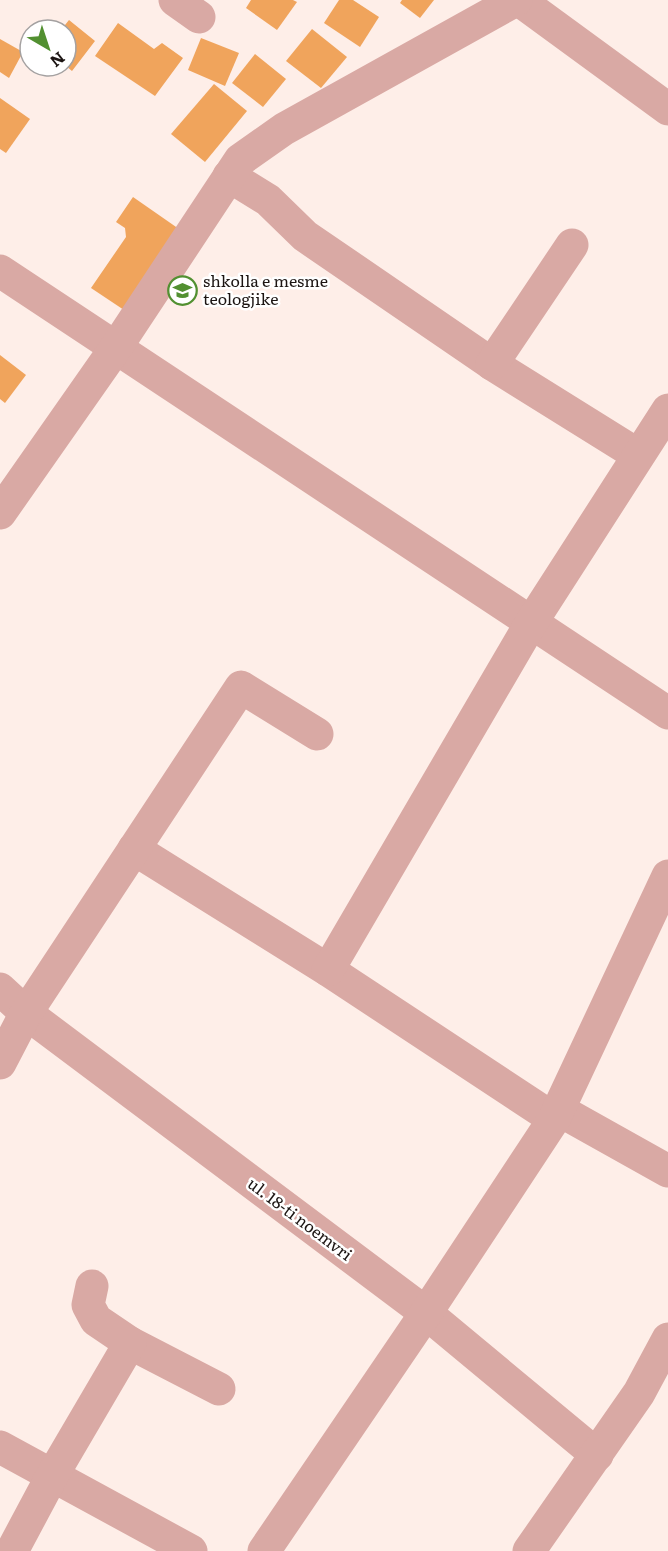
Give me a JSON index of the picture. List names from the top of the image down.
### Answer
{
  "streets": {
    "street": ["ul. 18-ti noemvri"]
  },
  "places": {
    "school or university": ["shkolla e mesme teologjike"]
  },
  "north": "bottom right"
}
